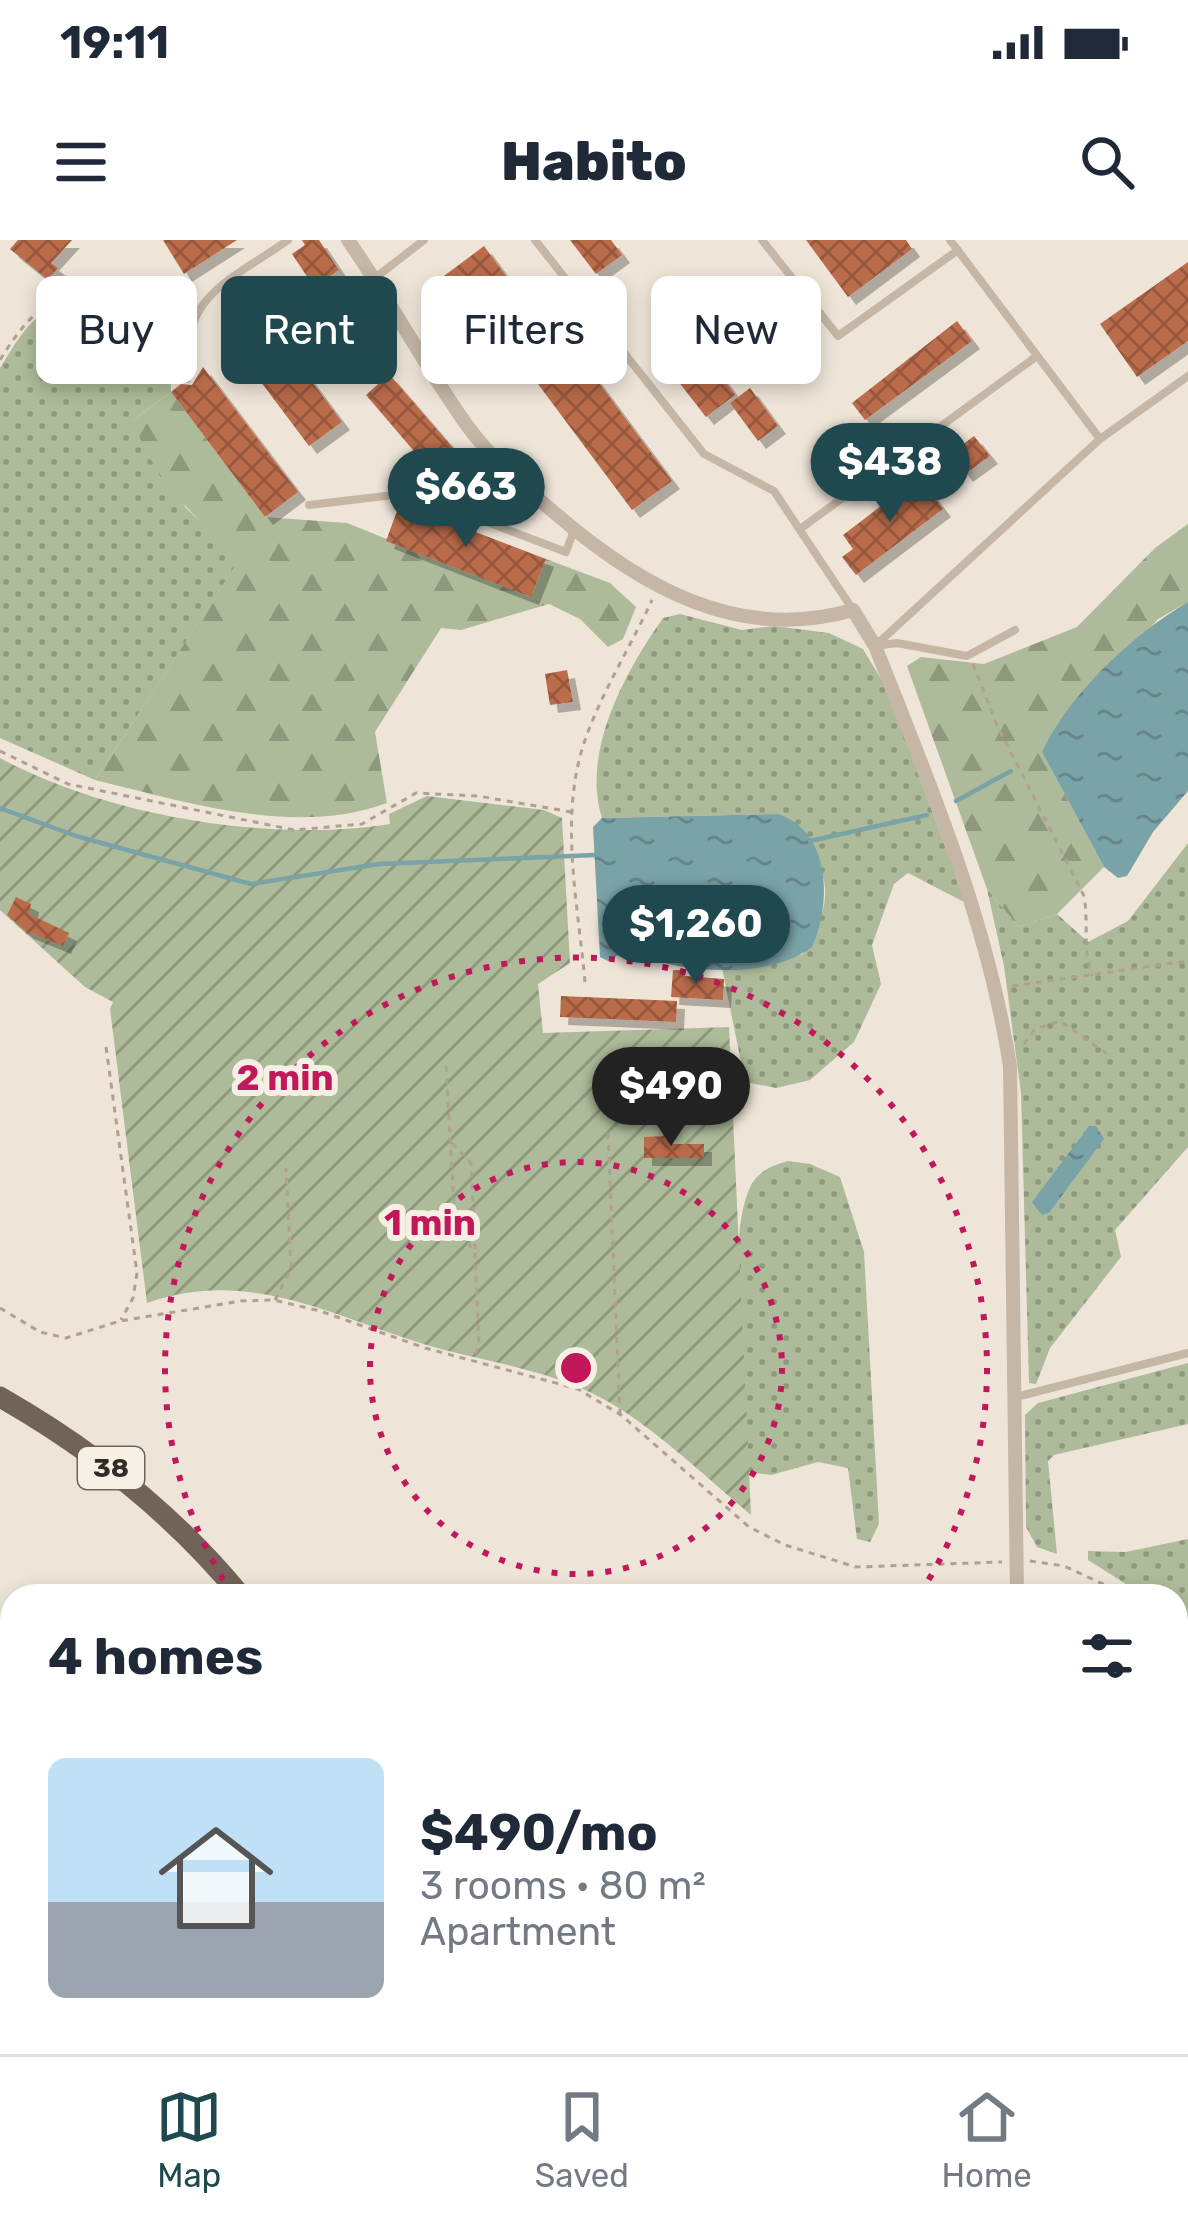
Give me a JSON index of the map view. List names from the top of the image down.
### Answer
{
  "streets": {
    "main road": ["38"]
  },
  "page": {
    "status": "19:11",
    "header": "Habito",
    "chip": [
      "Buy",
      "Rent",
      "Filters",
      "New"
    ],
    "price": [
      "$438",
      "$663",
      "$1,260",
      "$490"
    ],
    "heading": "4 homes",
    "list": [
      {
        "name": "$490/mo",
        "note": "3 rooms · 80 m² · Apartment"
      }
    ],
    "tabs": ["Map", "Saved", "Home"]
  },
  "rings": ["2 min", "1 min"]
}
